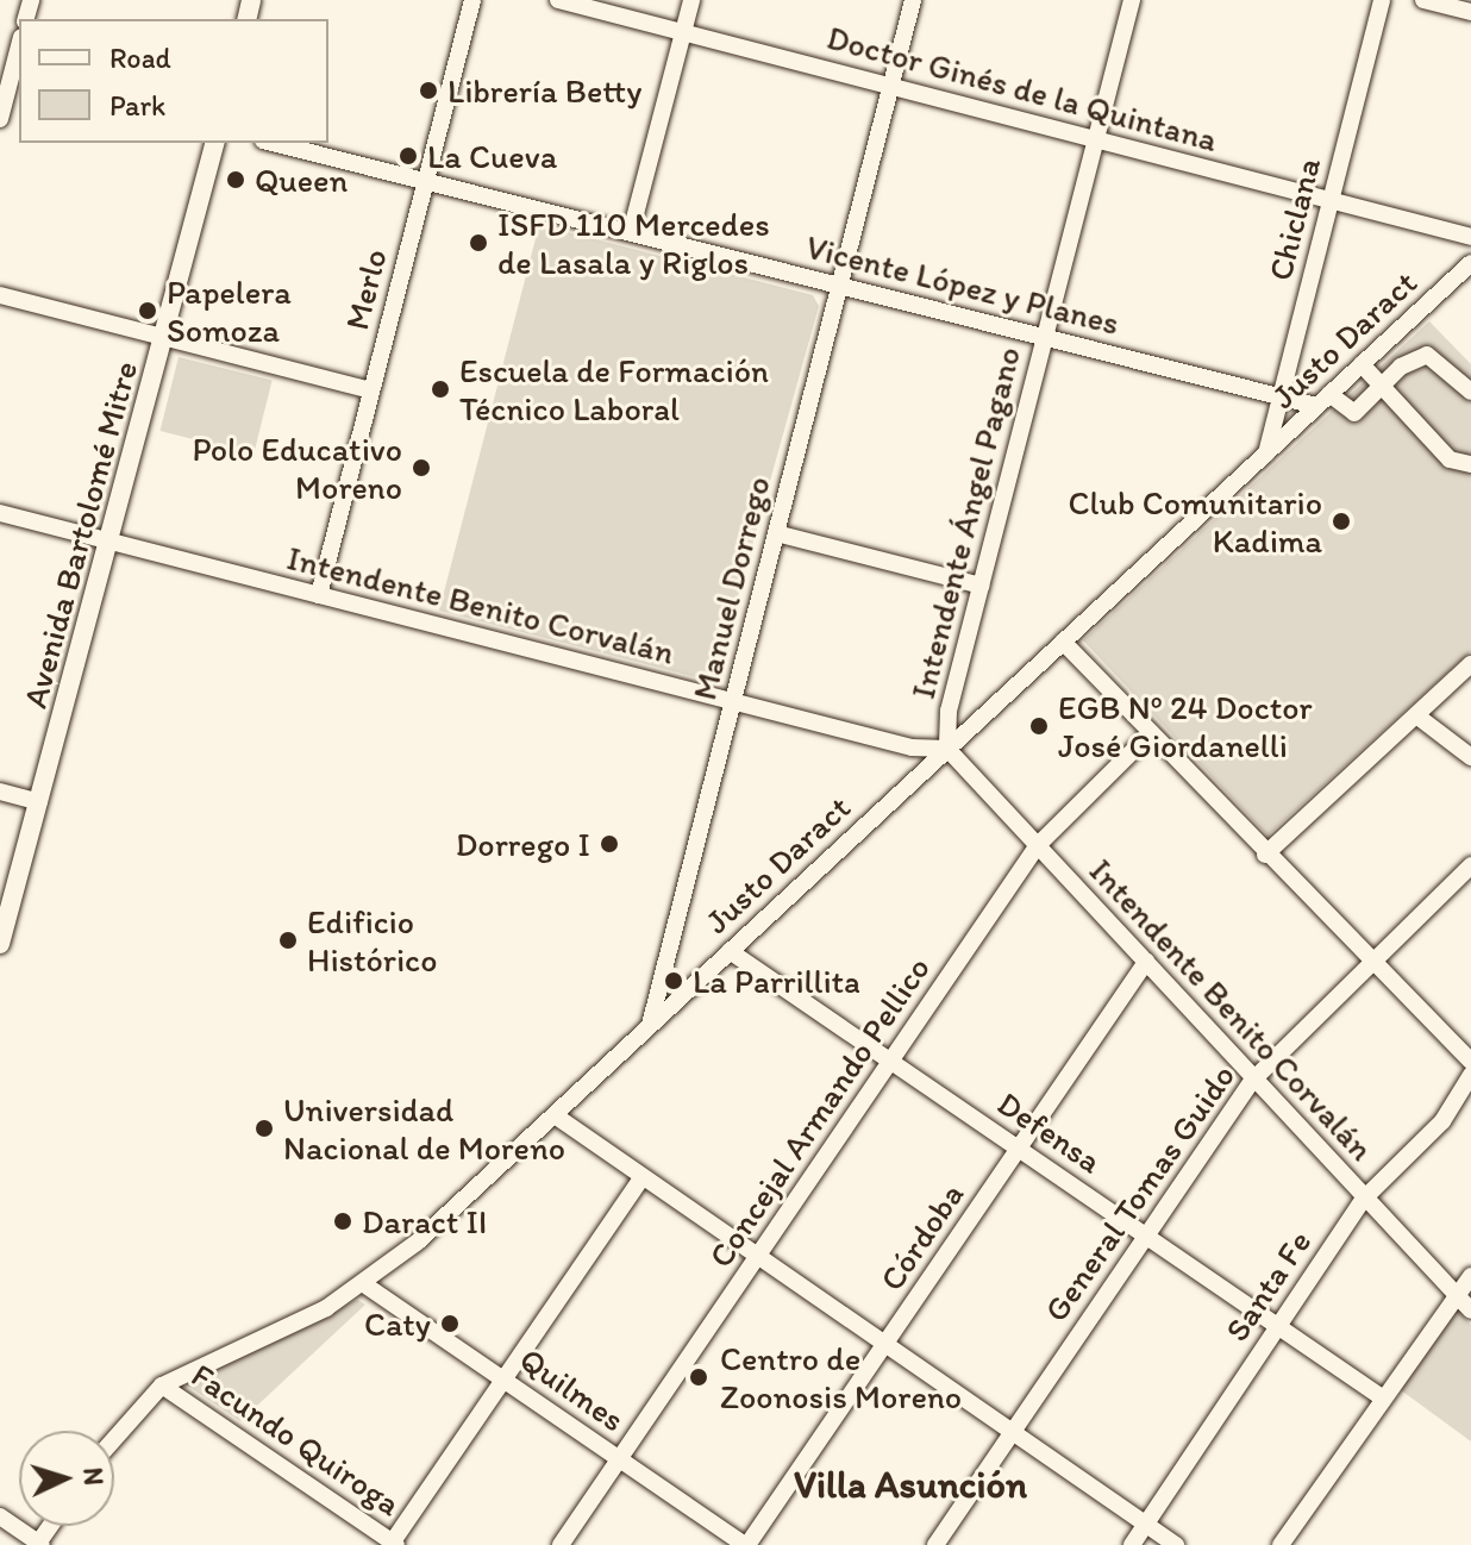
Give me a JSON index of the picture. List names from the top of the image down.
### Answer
{
  "streets": {
    "main road": ["Avenida Bartolomé Mitre"],
    "street": [
      "Doctor Ginés de la Quintana",
      "Chiclana",
      "Vicente López y Planes",
      "Merlo",
      "Justo Daract",
      "Intendente Ángel Pagano",
      "Manuel Dorrego",
      "Intendente Benito Corvalán",
      "Concejal Armando Pellico",
      "Defensa",
      "General Tomas Guido",
      "Córdoba",
      "Santa Fe",
      "Quilmes",
      "Facundo Quiroga"
    ]
  },
  "crossings": [
    ["Doctor Ginés de la Quintana", "Chiclana"],
    ["Doctor Ginés de la Quintana", "Intendente Ángel Pagano"],
    ["Doctor Ginés de la Quintana", "Manuel Dorrego"],
    ["Chiclana", "Vicente López y Planes"],
    ["Chiclana", "Justo Daract"],
    ["Vicente López y Planes", "Merlo"],
    ["Vicente López y Planes", "Justo Daract"],
    ["Vicente López y Planes", "Intendente Ángel Pagano"],
    ["Vicente López y Planes", "Manuel Dorrego"],
    ["Merlo", "Intendente Benito Corvalán"],
    ["Justo Daract", "Intendente Ángel Pagano"],
    ["Justo Daract", "Manuel Dorrego"],
    ["Justo Daract", "Intendente Benito Corvalán"],
    ["Justo Daract", "Defensa"],
    ["Justo Daract", "Quilmes"],
    ["Justo Daract", "Facundo Quiroga"],
    ["Intendente Ángel Pagano", "Intendente Benito Corvalán"],
    ["Avenida Bartolomé Mitre", "Intendente Benito Corvalán"],
    ["Manuel Dorrego", "Intendente Benito Corvalán"],
    ["Intendente Benito Corvalán", "Concejal Armando Pellico"],
    ["Intendente Benito Corvalán", "General Tomas Guido"],
    ["Intendente Benito Corvalán", "Córdoba"],
    ["Intendente Benito Corvalán", "Santa Fe"],
    ["Concejal Armando Pellico", "Defensa"],
    ["Concejal Armando Pellico", "Quilmes"],
    ["Defensa", "General Tomas Guido"],
    ["Defensa", "Córdoba"],
    ["Defensa", "Santa Fe"],
    ["Córdoba", "Quilmes"]
  ],
  "districts": ["Villa Asunción"],
  "places": [
    "Librería Betty",
    "La Cueva",
    "Queen",
    "ISFD 110 Mercedes de Lasala y Riglos",
    "Papelera Somoza",
    "Escuela de Formación Técnico Laboral",
    "Polo Educativo Moreno",
    "Club Comunitario Kadima",
    "EGB Nº 24 Doctor José Giordanelli",
    "Dorrego I",
    "Edificio Histórico",
    "La Parrillita",
    "Universidad Nacional de Moreno",
    "Daract II",
    "Caty",
    "Centro de Zoonosis Moreno"
  ],
  "legend": ["Road", "Park"],
  "north": "right"
}
